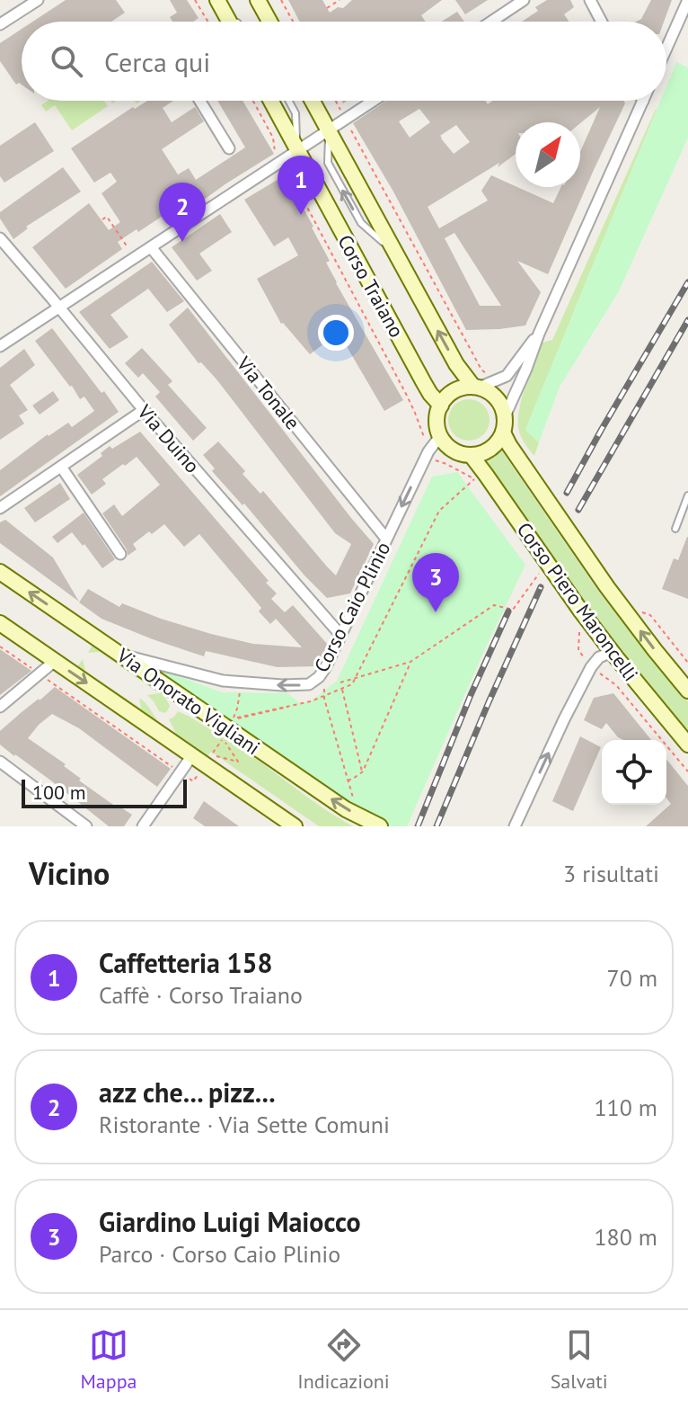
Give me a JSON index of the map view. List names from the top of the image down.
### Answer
{
  "streets": {
    "main road": ["Corso Traiano", "Corso Piero Maroncelli", "Via Onorato Vigliani"],
    "street": ["Via Tonale", "Via Duino", "Corso Caio Plinio"]
  },
  "crossings": [
    ["Corso Traiano", "Corso Piero Maroncelli"],
    ["Corso Traiano", "Corso Caio Plinio"],
    ["Via Tonale", "Corso Caio Plinio"],
    ["Via Duino", "Corso Caio Plinio"],
    ["Corso Piero Maroncelli", "Corso Caio Plinio"],
    ["Corso Caio Plinio", "Via Onorato Vigliani"]
  ],
  "one_way": ["Corso Caio Plinio"],
  "scale_bar": "100 m",
  "north": "top right",
  "page": {
    "search": "Cerca qui",
    "pins": ["1", "2", "3"],
    "scale": "100 m",
    "heading": ["Vicino", "3 risultati"],
    "list": [
      {
        "mark": "1",
        "name": "Caffetteria 158",
        "note": "Caffè · Corso Traiano",
        "value": "70 m"
      },
      {
        "mark": "2",
        "name": "azz che... pizz...",
        "note": "Ristorante · Via Sette Comuni",
        "value": "110 m"
      },
      {
        "mark": "3",
        "name": "Giardino Luigi Maiocco",
        "note": "Parco · Corso Caio Plinio",
        "value": "180 m"
      }
    ],
    "nav": ["Mappa", "Indicazioni", "Salvati"]
  }
}
